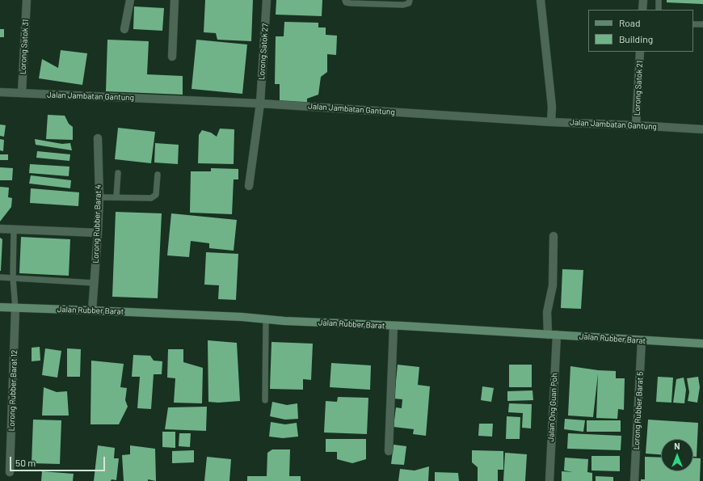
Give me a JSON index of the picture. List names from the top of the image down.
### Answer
{
  "streets": {
    "main road": ["Jalan Rubber Barat"],
    "street": [
      "Lorong Satok 31",
      "Lorong Satok 27",
      "Lorong Satok 21",
      "Jalan Jambatan Gantung",
      "Lorong Rubber Barat 4",
      "Lorong Rubber Barat 12",
      "Jalan Ong Guan Poh",
      "Lorong Rubber Barat 5"
    ]
  },
  "crossings": [
    ["Lorong Satok 31", "Jalan Jambatan Gantung"],
    ["Lorong Satok 27", "Jalan Jambatan Gantung"],
    ["Lorong Satok 21", "Jalan Jambatan Gantung"],
    ["Lorong Rubber Barat 4", "Jalan Rubber Barat"],
    ["Jalan Rubber Barat", "Lorong Rubber Barat 12"],
    ["Jalan Rubber Barat", "Jalan Ong Guan Poh"],
    ["Jalan Rubber Barat", "Lorong Rubber Barat 5"]
  ],
  "legend": ["Road", "Building"],
  "scale_bar": "50 m",
  "north": "top"
}
